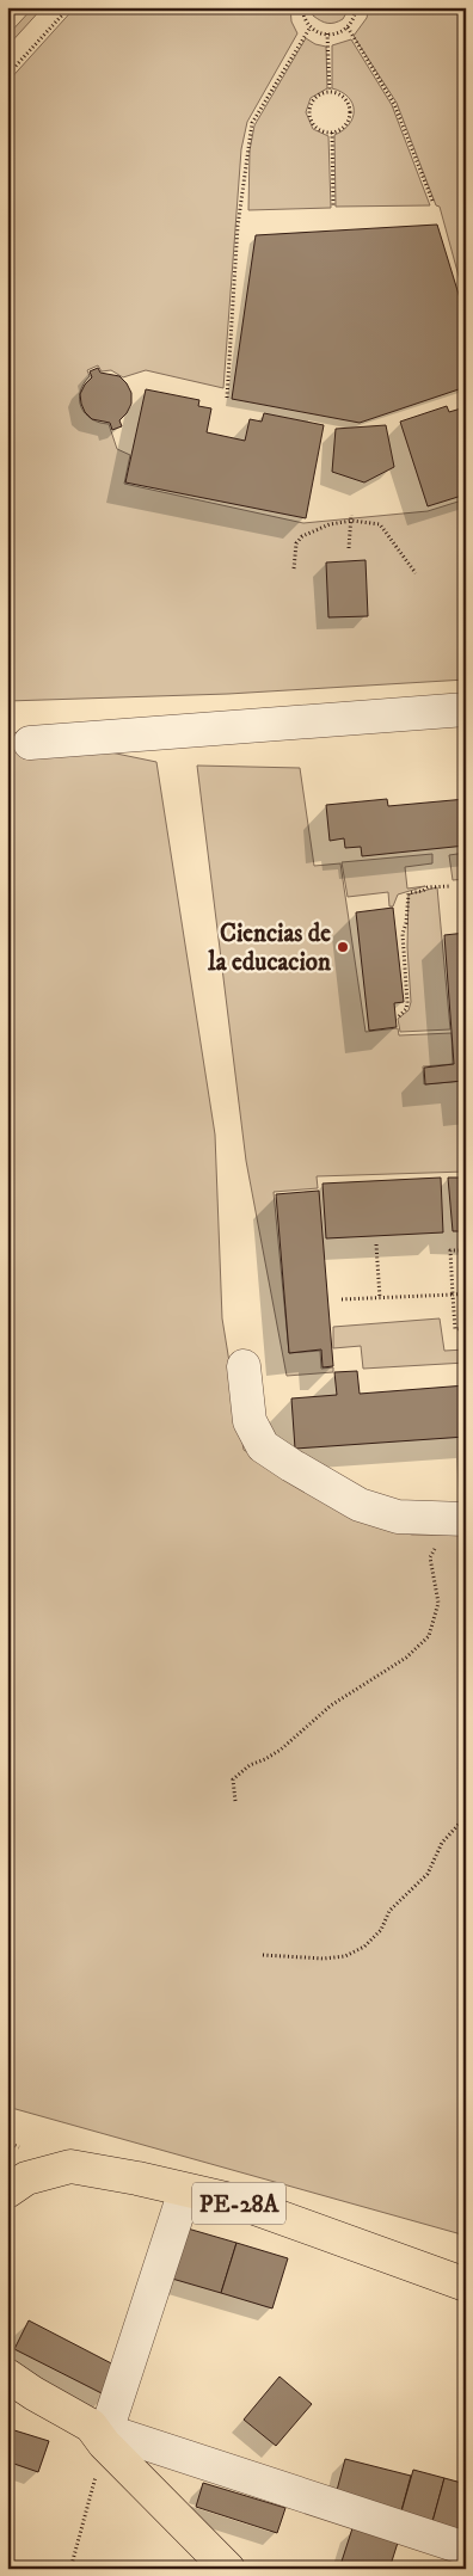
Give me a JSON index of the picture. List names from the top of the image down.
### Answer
{
  "streets": {
    "highway": ["PE-28A"]
  },
  "places": ["Ciencias de la educacion"]
}
